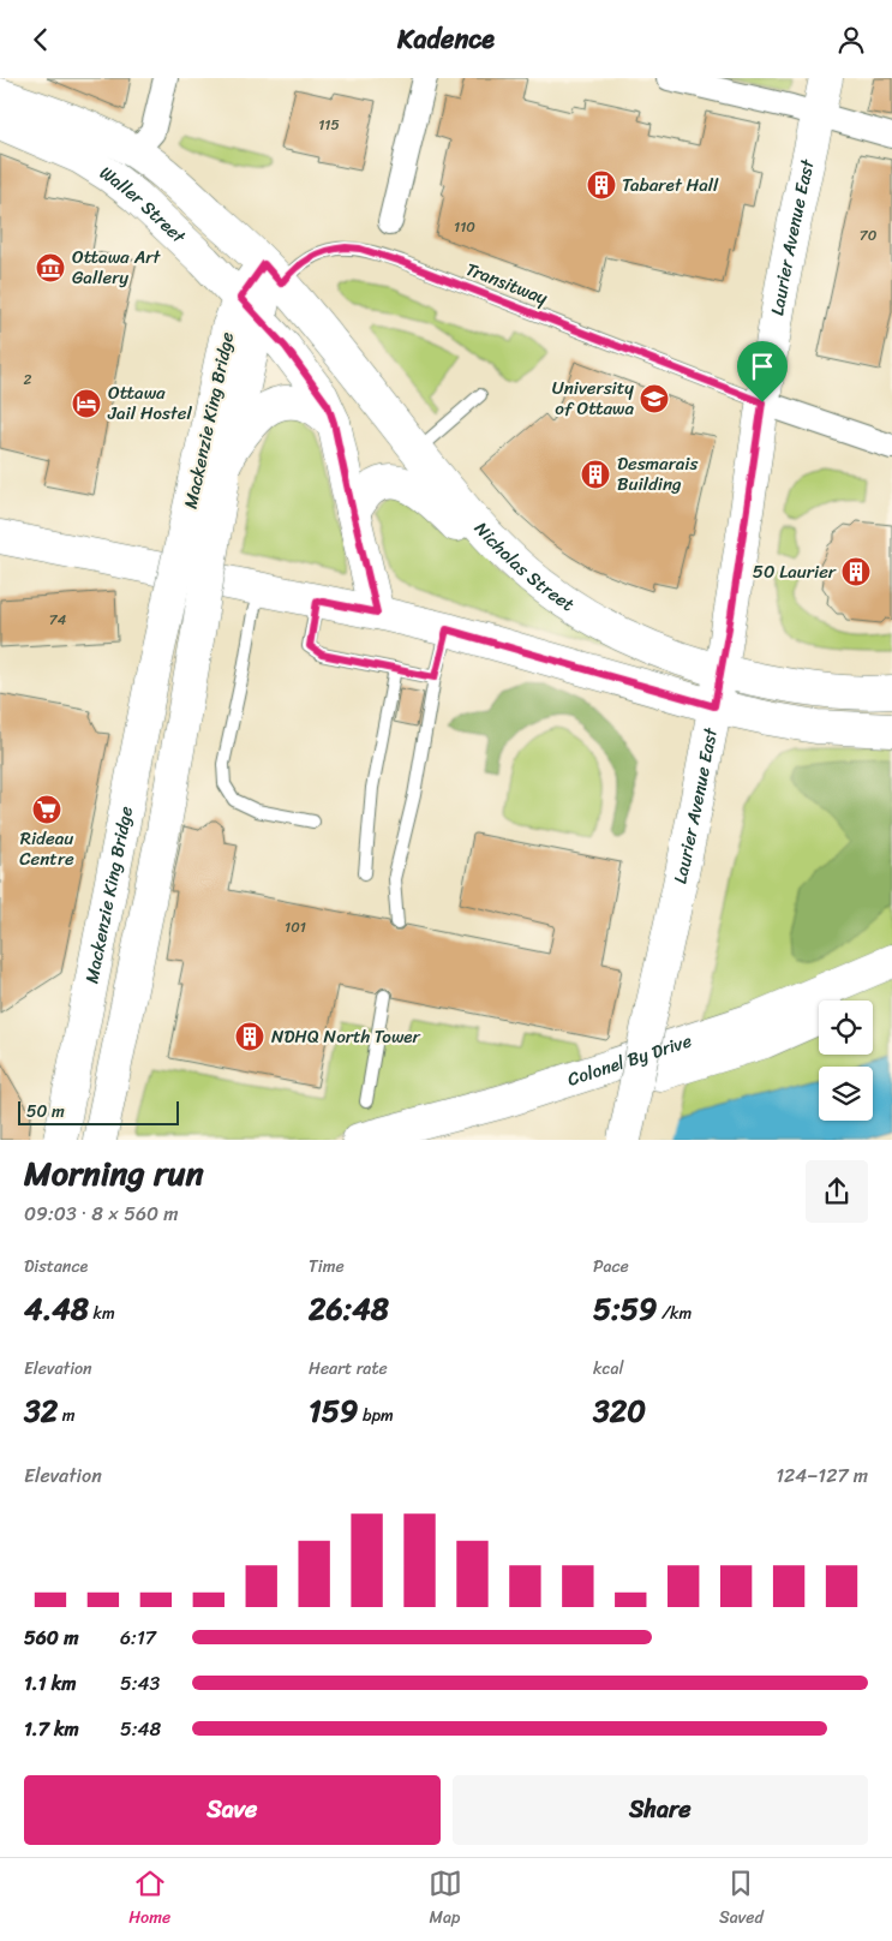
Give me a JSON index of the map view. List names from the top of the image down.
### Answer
{
  "streets": {
    "main road": [
      "Waller Street",
      "Laurier Avenue East",
      "Mackenzie King Bridge",
      "Nicholas Street",
      "Colonel By Drive"
    ],
    "lane": ["Transitway"]
  },
  "crossings": [
    ["Waller Street", "Transitway"],
    ["Waller Street", "Mackenzie King Bridge"],
    ["Waller Street", "Nicholas Street"],
    ["Laurier Avenue East", "Transitway"],
    ["Laurier Avenue East", "Nicholas Street"],
    ["Transitway", "Mackenzie King Bridge"],
    ["Transitway", "Nicholas Street"],
    ["Mackenzie King Bridge", "Nicholas Street"]
  ],
  "places": {
    "building": [
      "Tabaret Hall",
      "Desmarais Building",
      "50 Laurier",
      "NDHQ North Tower"
    ],
    "museum": ["Ottawa Art Gallery"],
    "school or university": ["University of Ottawa"],
    "hotel": ["Ottawa Jail Hostel"],
    "supermarket": ["Rideau Centre"]
  },
  "house_numbers": [
    "115",
    "110",
    "70",
    "2",
    "74",
    "101"
  ],
  "scale_bar": "50 m",
  "page": {
    "header": "Kadence",
    "scale": "50 m",
    "heading": ["Morning run", "09:03 · 8 × 560 m"],
    "stats": [
      ["Distance", "4.48 km"],
      ["Time", "26:48"],
      ["Pace", "5:59 /km"],
      ["Elevation", "32 m"],
      ["Heart rate", "159 bpm"],
      ["kcal", "320"]
    ],
    "chart": ["Elevation", "124–127 m"],
    "list": [
      {
        "name": "560 m",
        "note": "6:17"
      },
      {
        "name": "1.1 km",
        "note": "5:43"
      },
      {
        "name": "1.7 km",
        "note": "5:48"
      }
    ],
    "buttons": ["Save", "Share"],
    "tabs": ["Home", "Map", "Saved"]
  }
}
